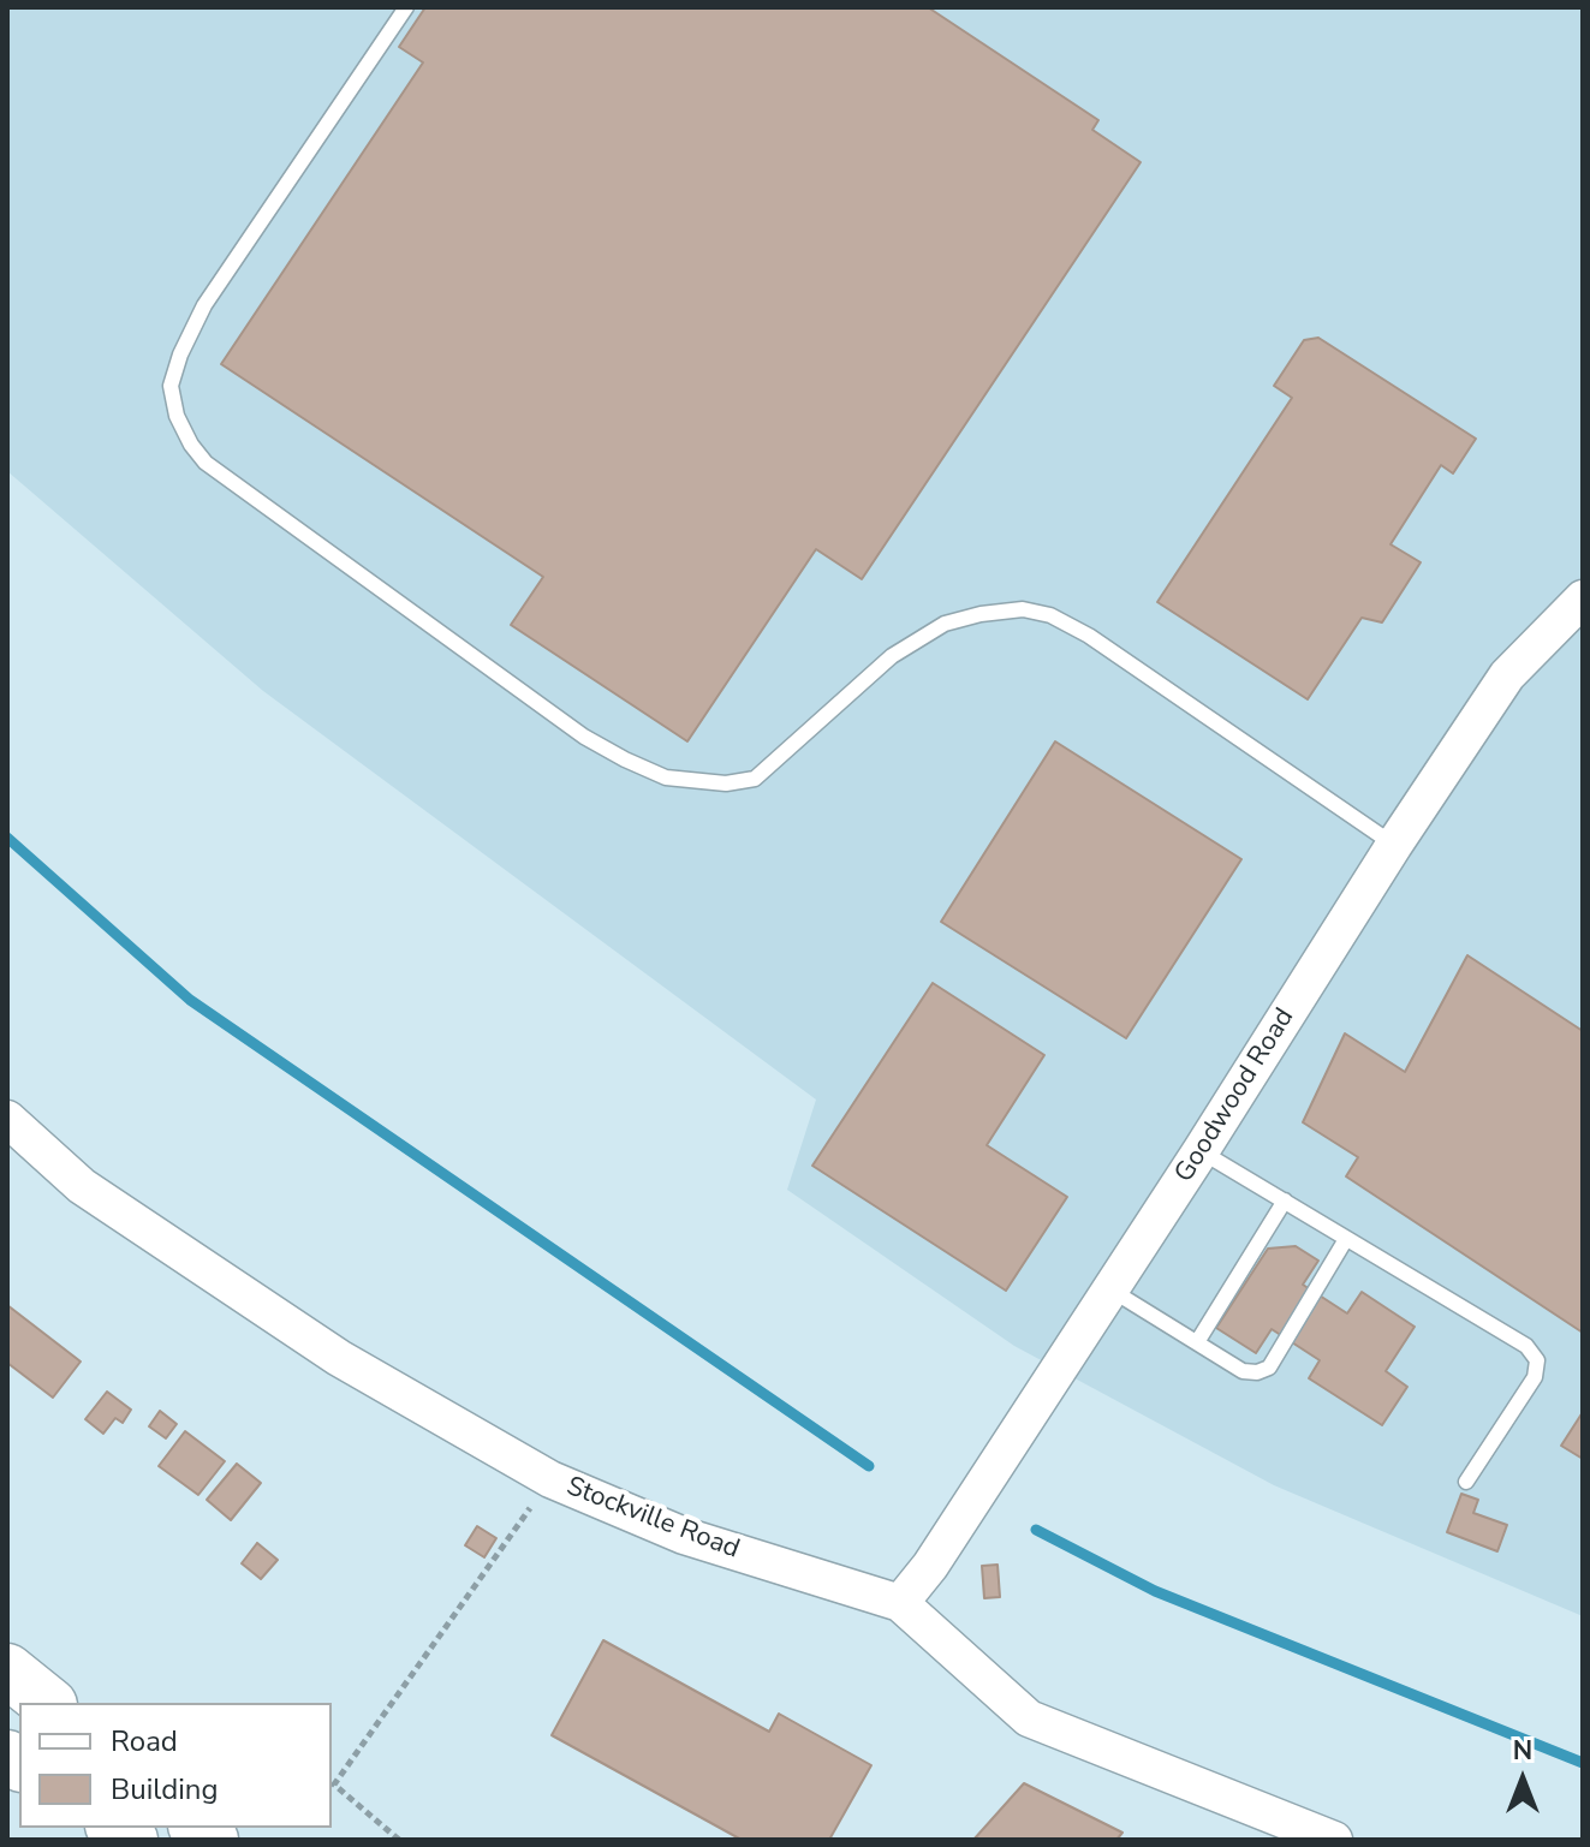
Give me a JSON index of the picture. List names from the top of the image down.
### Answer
{
  "streets": {
    "street": ["Goodwood Road", "Stockville Road"]
  },
  "crossings": [
    ["Goodwood Road", "Stockville Road"]
  ],
  "legend": ["Road", "Building"],
  "north": "top"
}
